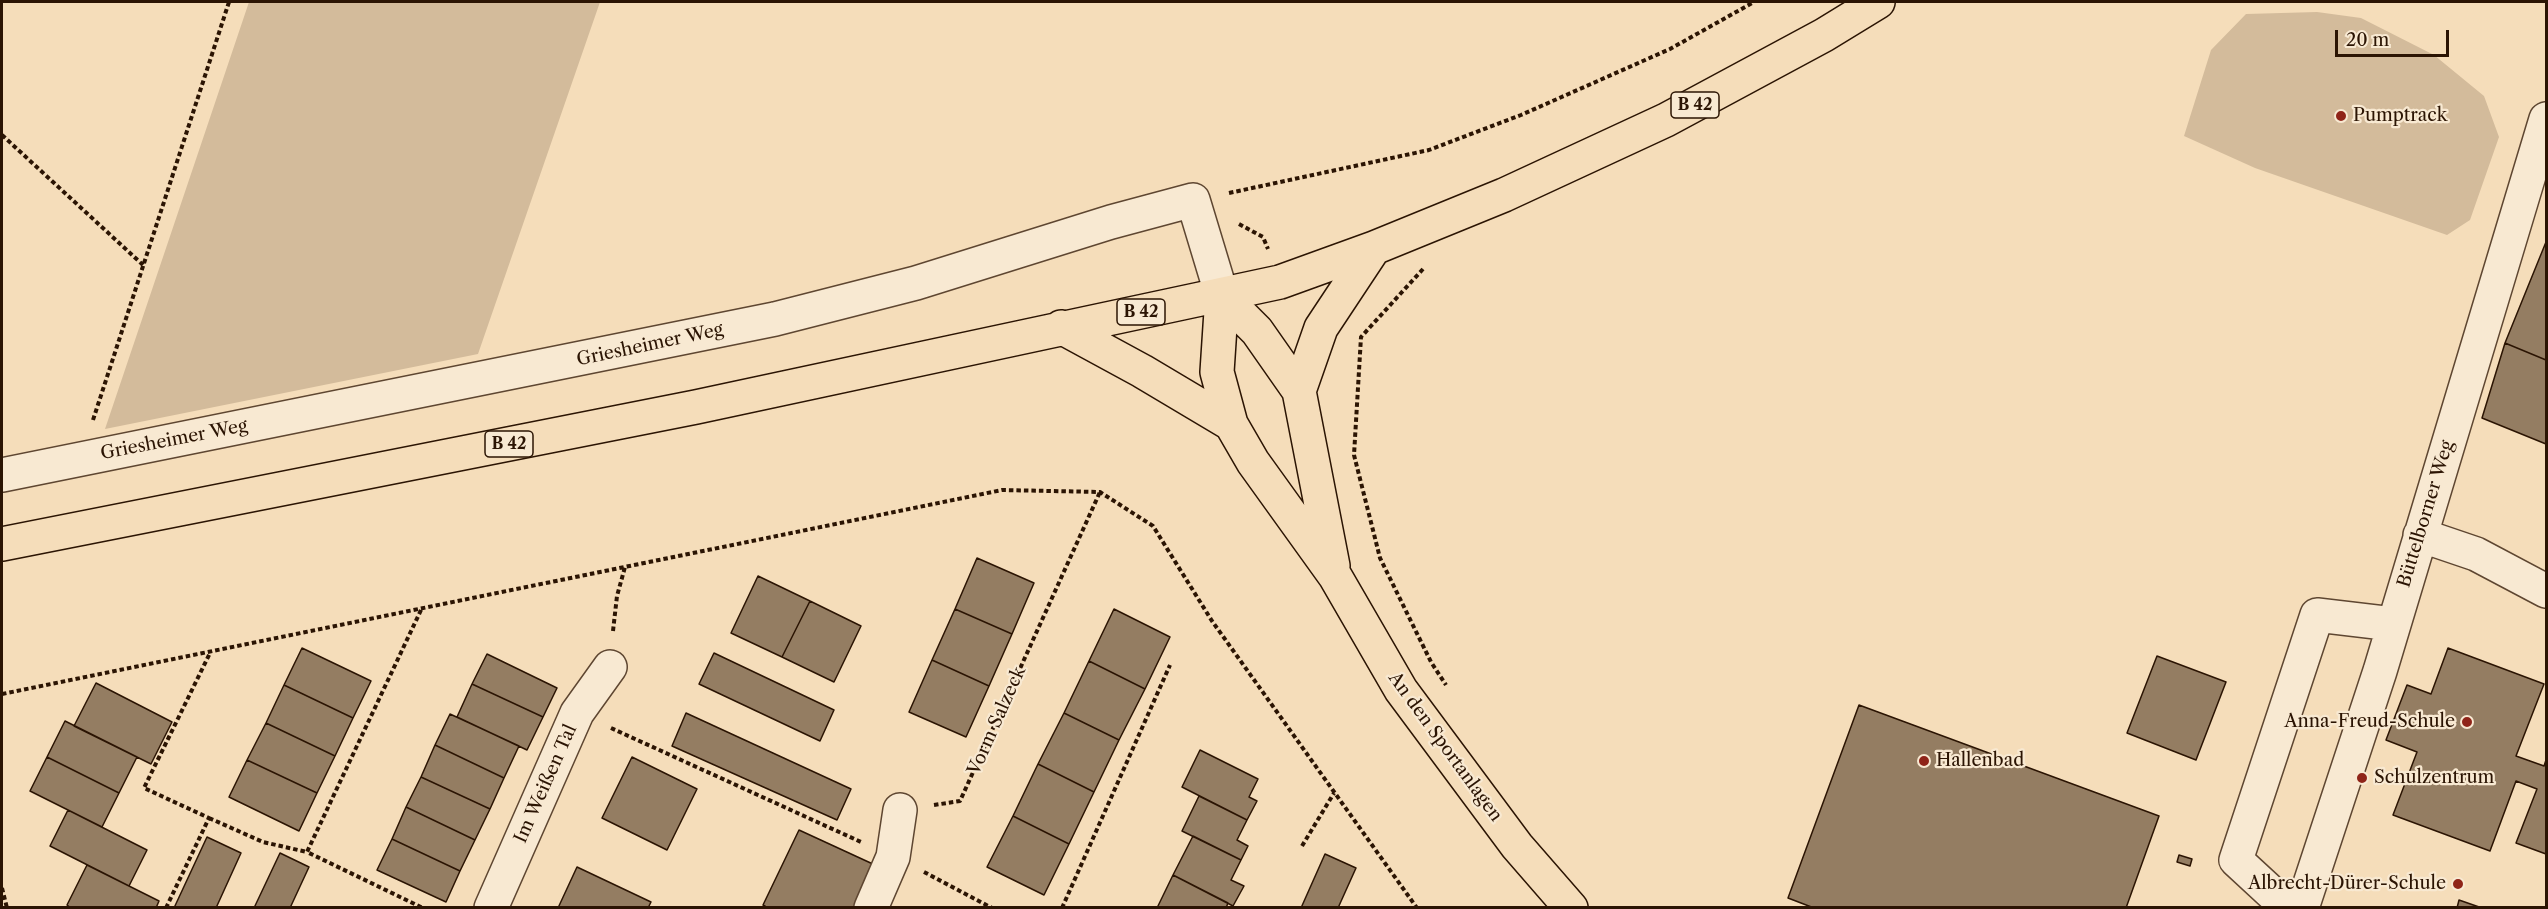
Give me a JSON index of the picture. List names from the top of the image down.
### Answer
{
  "streets": {
    "main road": ["B 42", "An den Sportanlagen"],
    "street": ["Griesheimer Weg", "Büttelborner Weg", "Im Weißen Tal"],
    "path": ["Vorm Salzeck"]
  },
  "places": [
    "Pumptrack",
    "Anna-Freud-Schule",
    "Hallenbad",
    "Schulzentrum",
    "Albrecht-Dürer-Schule"
  ],
  "scale_bar": "20 m"
}
